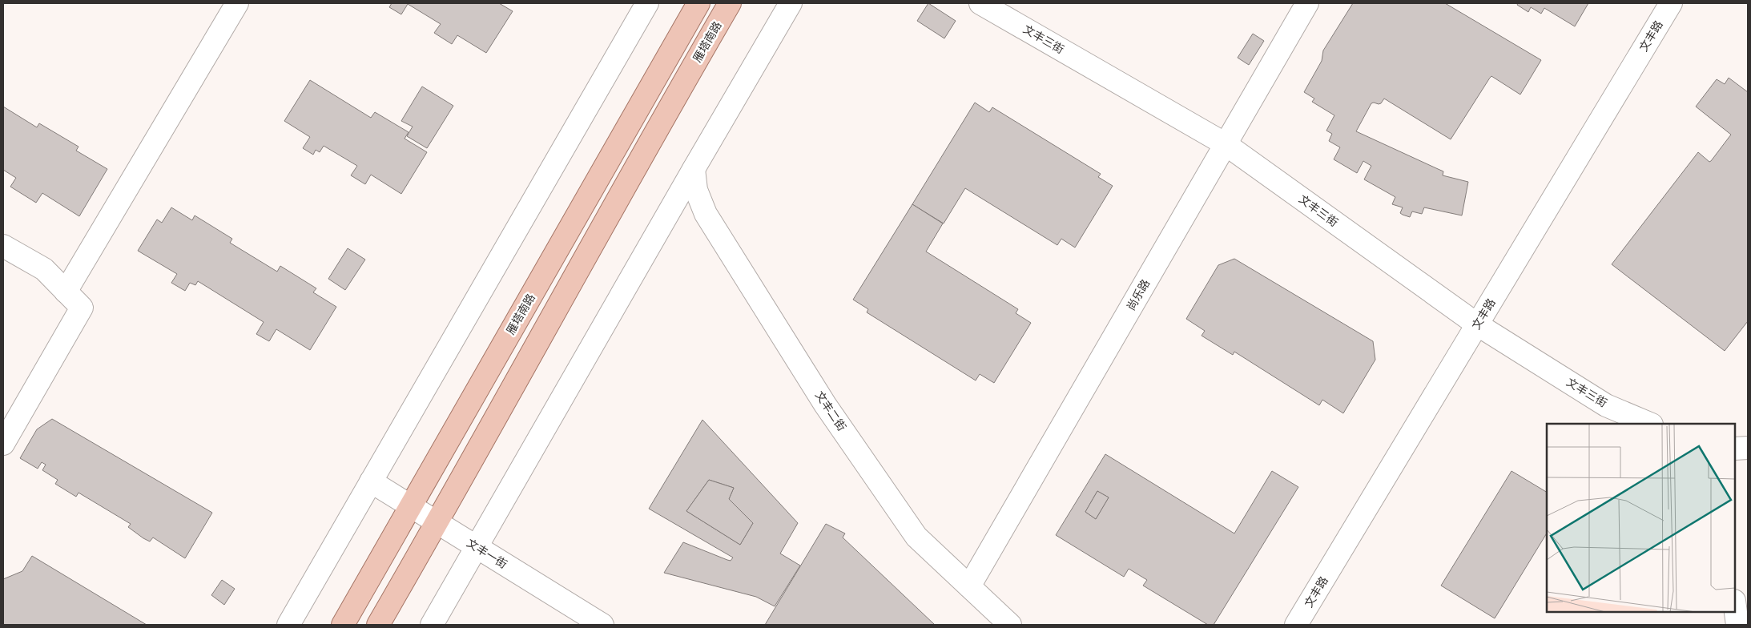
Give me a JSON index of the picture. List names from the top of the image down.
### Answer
{
  "streets": {
    "main road": ["雁塔南路"],
    "street": [
      "文丰路",
      "文丰三街",
      "尚乐路",
      "文丰二街",
      "文丰一街"
    ]
  },
  "crossings": [
    ["文丰路", "文丰三街"],
    ["文丰三街", "尚乐路"],
    ["雁塔南路", "文丰一街"],
    ["尚乐路", "文丰二街"]
  ]
}
